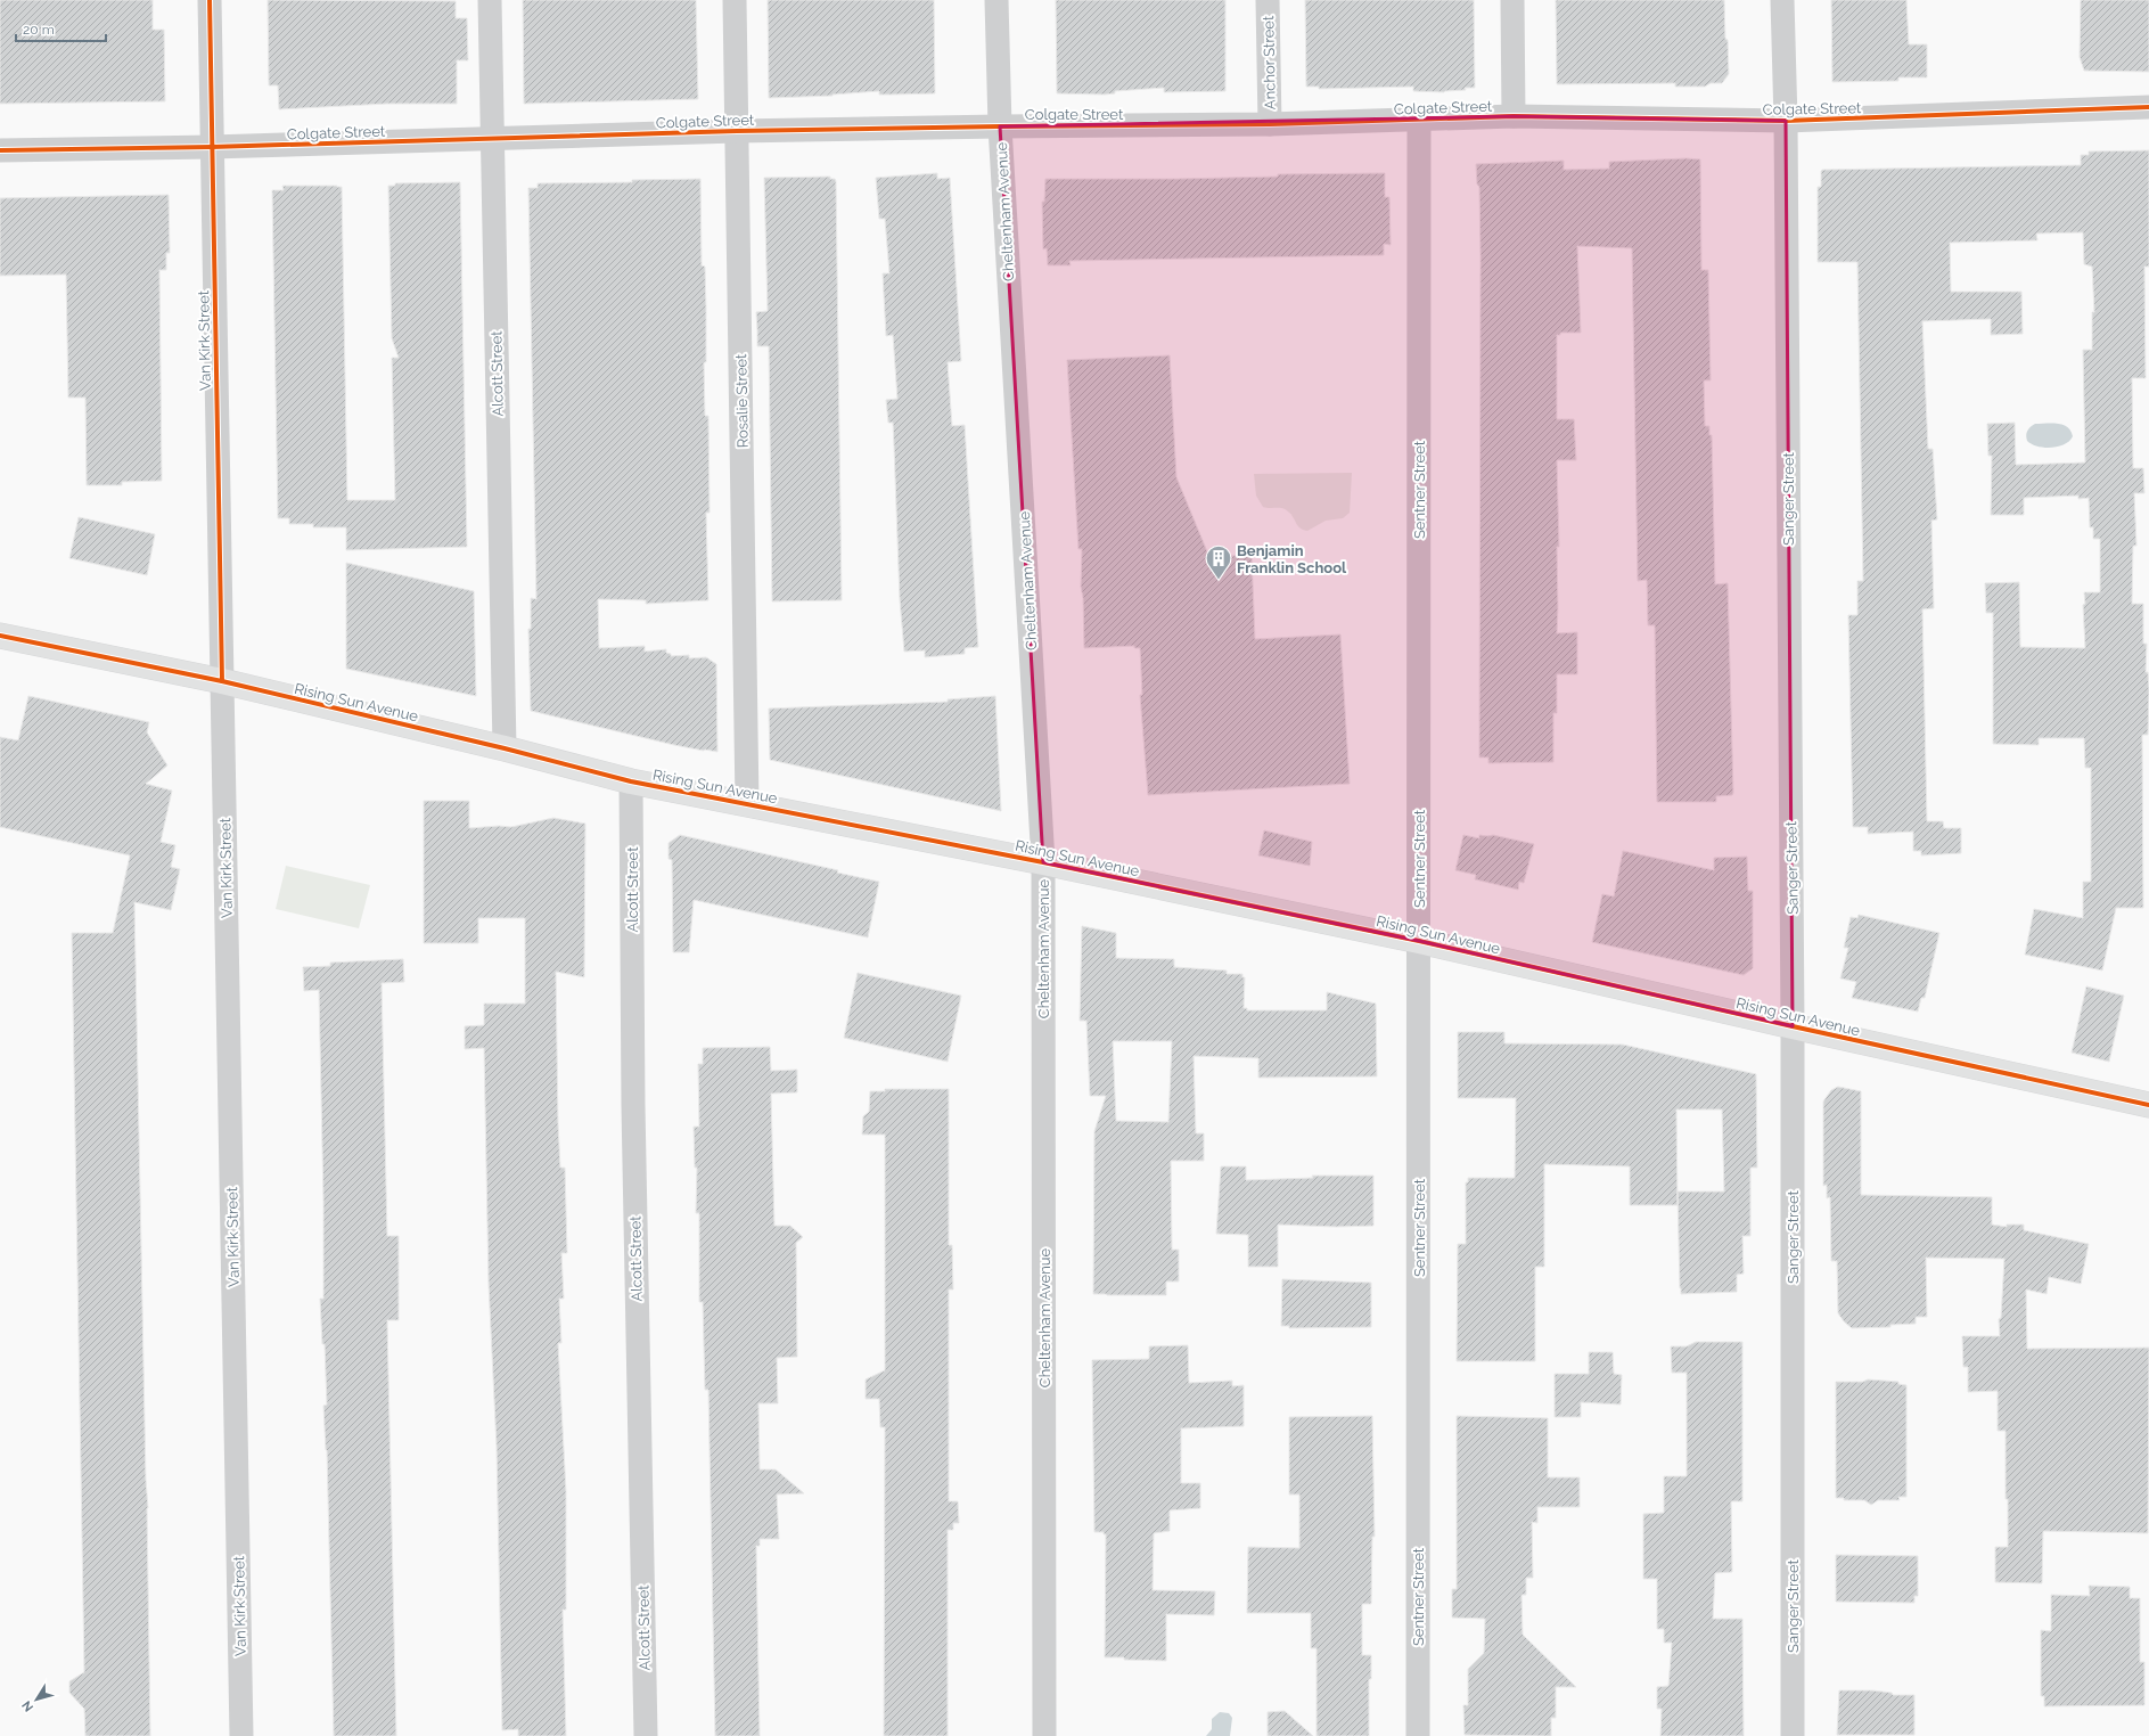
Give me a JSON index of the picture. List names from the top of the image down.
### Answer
{
  "streets": {
    "main road": ["Rising Sun Avenue"],
    "street": [
      "Anchor Street",
      "Colgate Street",
      "Cheltenham Avenue",
      "Van Kirk Street",
      "Alcott Street",
      "Rosalie Street",
      "Sentner Street",
      "Sanger Street"
    ]
  },
  "crossings": [
    ["Anchor Street", "Colgate Street"],
    ["Colgate Street", "Cheltenham Avenue"],
    ["Colgate Street", "Van Kirk Street"],
    ["Colgate Street", "Alcott Street"],
    ["Colgate Street", "Rosalie Street"],
    ["Colgate Street", "Sentner Street"],
    ["Colgate Street", "Sanger Street"],
    ["Cheltenham Avenue", "Rising Sun Avenue"],
    ["Van Kirk Street", "Rising Sun Avenue"],
    ["Alcott Street", "Rising Sun Avenue"],
    ["Rosalie Street", "Rising Sun Avenue"],
    ["Sentner Street", "Rising Sun Avenue"],
    ["Sanger Street", "Rising Sun Avenue"]
  ],
  "places": {
    "building": ["Benjamin Franklin School"]
  },
  "scale_bar": "20 m",
  "north": "bottom left"
}
